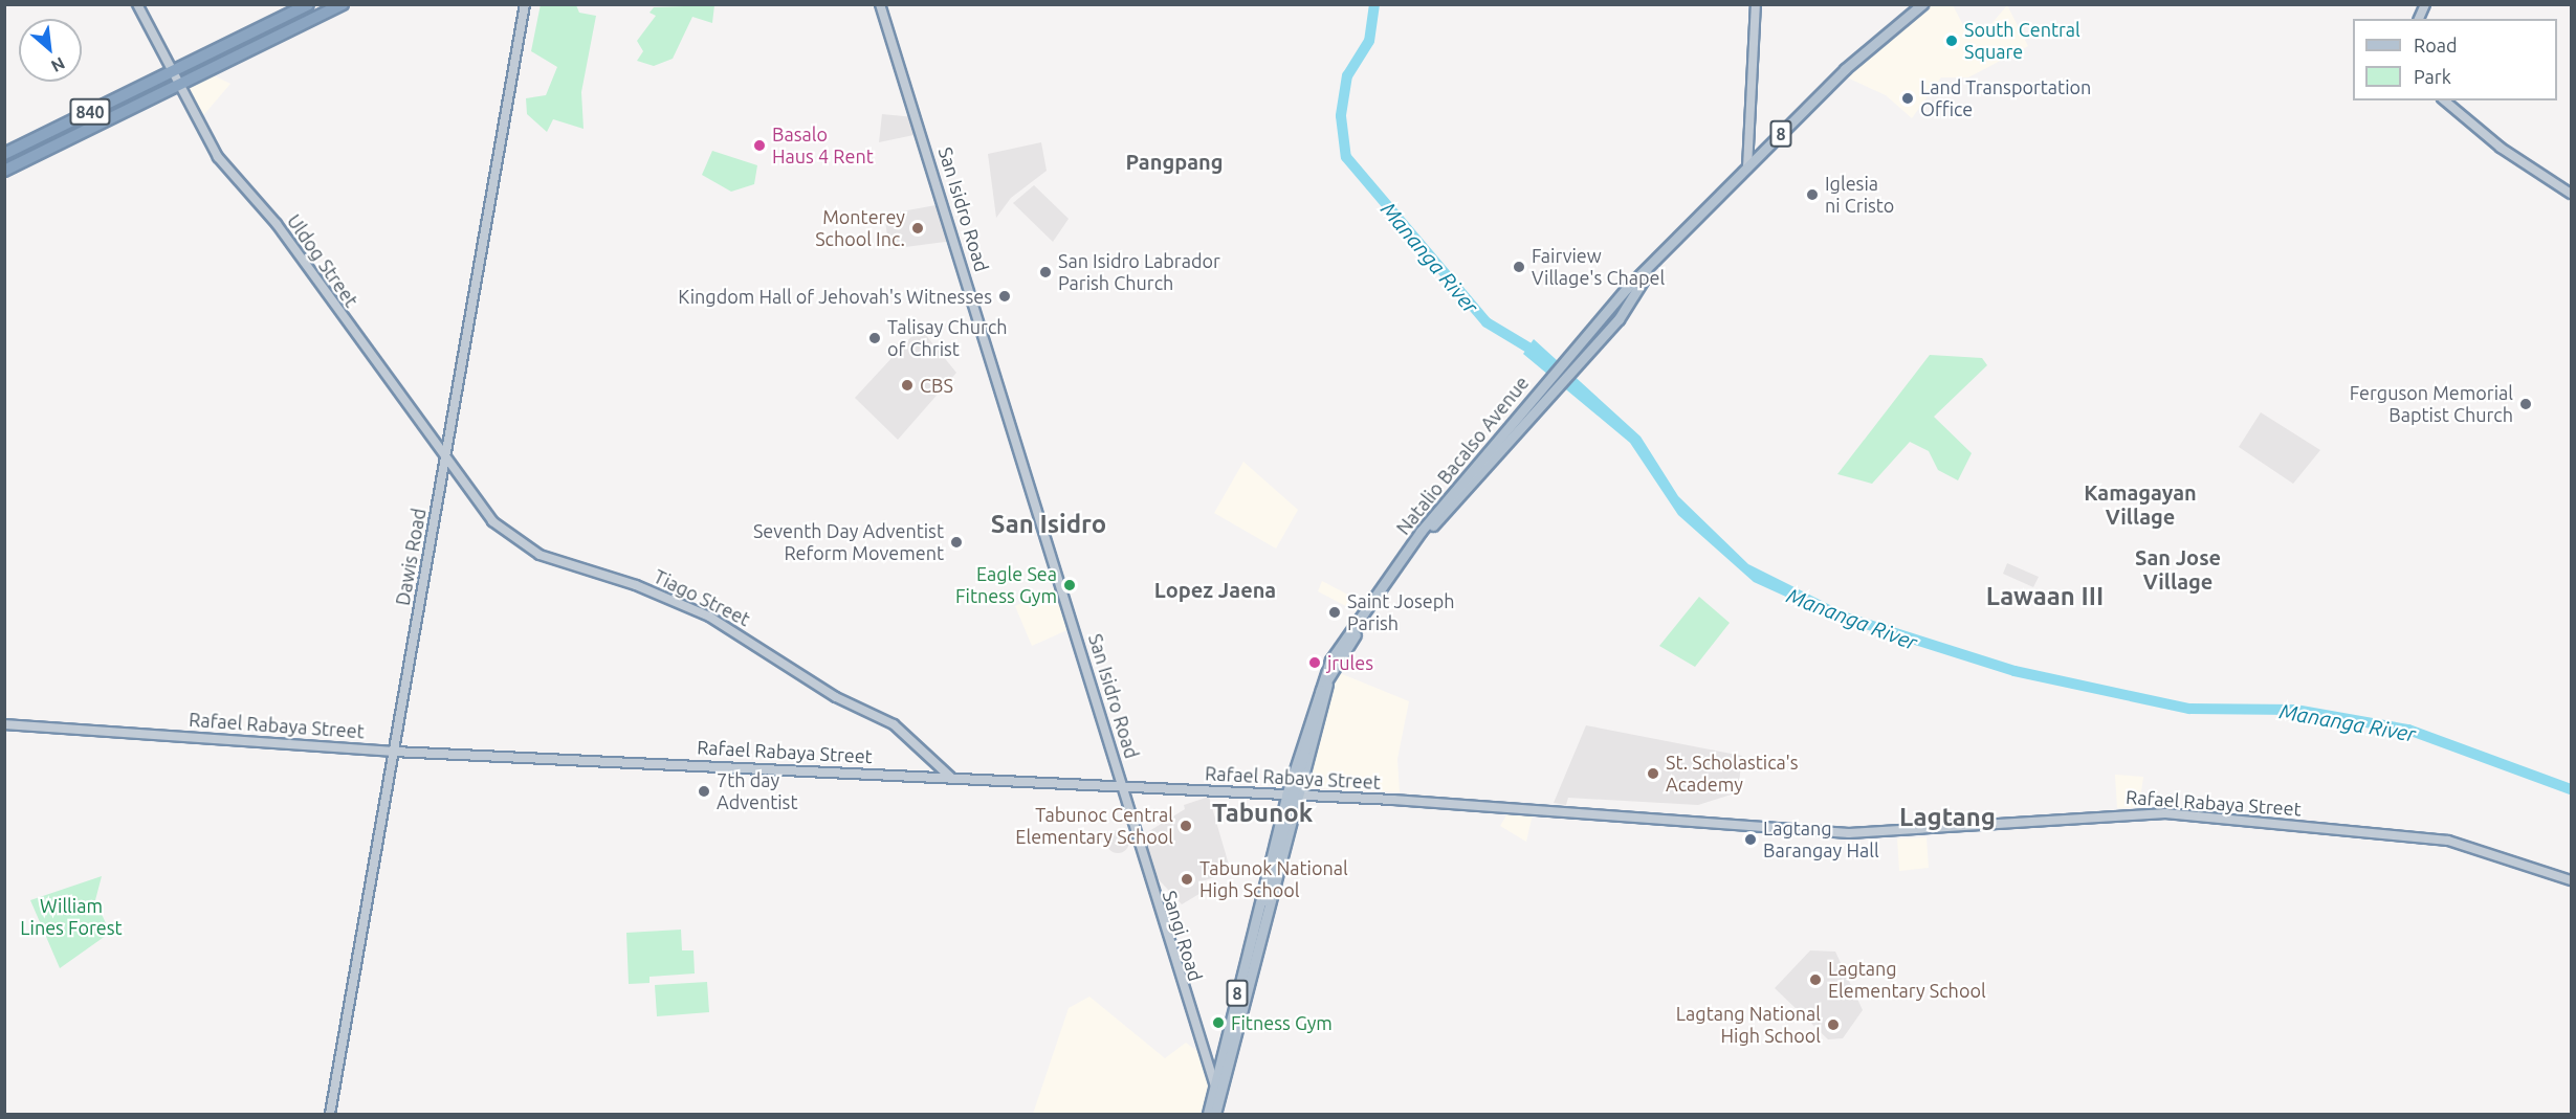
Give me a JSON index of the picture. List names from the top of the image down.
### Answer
{
  "streets": {
    "highway": ["840"],
    "main road": ["8", "Natalio Bacalso Avenue"],
    "street": [
      "San Isidro Road",
      "Uldog Street",
      "Dawis Road",
      "Tiago Street",
      "Rafael Rabaya Street",
      "Sangi Road"
    ]
  },
  "crossings": [
    ["840", "Uldog Street"],
    ["San Isidro Road", "Rafael Rabaya Street"],
    ["San Isidro Road", "Sangi Road"],
    ["Uldog Street", "Dawis Road"],
    ["Uldog Street", "Tiago Street"],
    ["Natalio Bacalso Avenue", "Rafael Rabaya Street"],
    ["Natalio Bacalso Avenue", "Sangi Road"],
    ["Dawis Road", "Tiago Street"],
    ["Dawis Road", "Rafael Rabaya Street"],
    ["Tiago Street", "Rafael Rabaya Street"],
    ["Rafael Rabaya Street", "Sangi Road"]
  ],
  "districts": [
    "Pangpang",
    "Kamagayan Village",
    "San Isidro",
    "San Jose Village",
    "Lopez Jaena",
    "Lawaan III",
    "Tabunok",
    "Lagtang"
  ],
  "water": ["Mananga River"],
  "parks": ["William Lines Forest"],
  "places": [
    "South Central Square",
    "Land Transportation Office",
    "Basalo Haus 4 Rent",
    "Iglesia ni Cristo",
    "Monterey School Inc.",
    "Fairview Village's Chapel",
    "San Isidro Labrador Parish Church",
    "Kingdom Hall of Jehovah's Witnesses",
    "Talisay Church of Christ",
    "CBS",
    "Ferguson Memorial Baptist Church",
    "Seventh Day Adventist Reform Movement",
    "Eagle Sea Fitness Gym",
    "Saint Joseph Parish",
    "jrules",
    "St. Scholastica's Academy",
    "7th day Adventist",
    "Tabunoc Central Elementary School",
    "Lagtang Barangay Hall",
    "Tabunok National High School",
    "Lagtang Elementary School",
    "Fitness Gym",
    "Lagtang National High School"
  ],
  "legend": ["Road", "Park"],
  "north": "bottom right"
}
